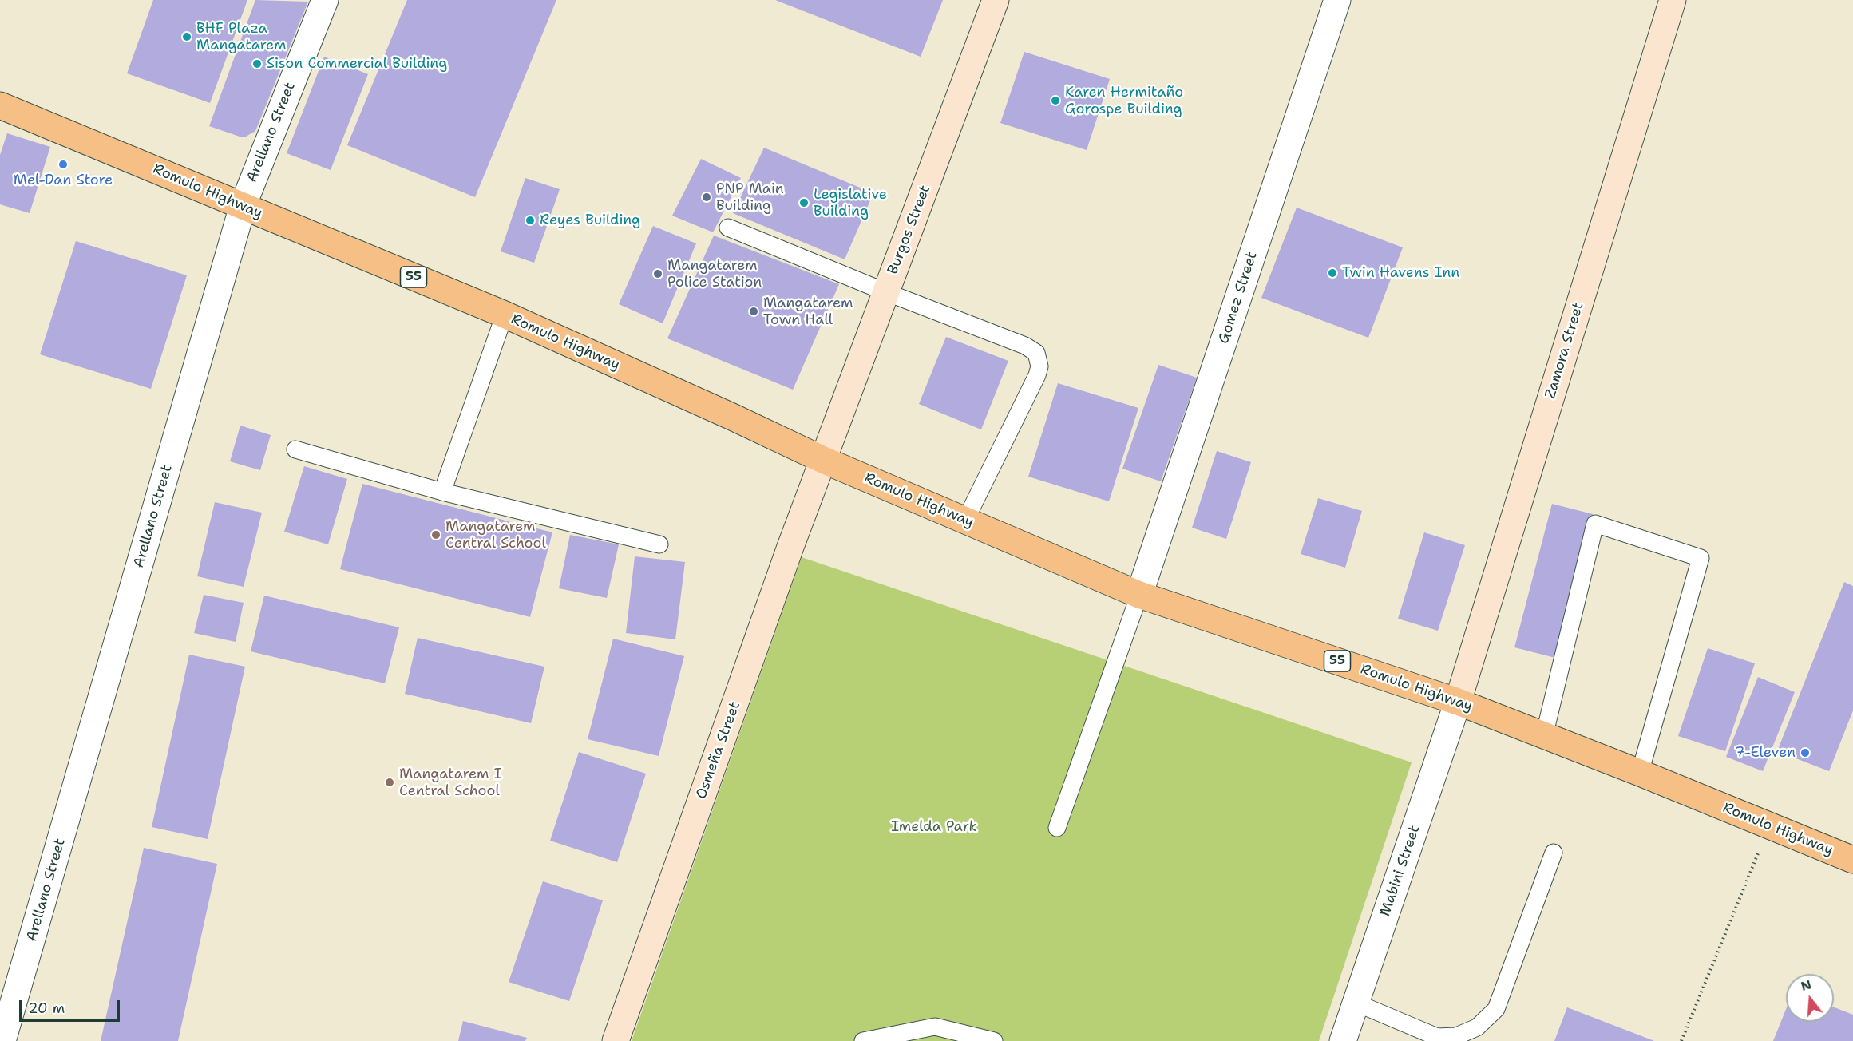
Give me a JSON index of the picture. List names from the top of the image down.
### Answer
{
  "streets": {
    "highway": ["Romulo Highway", "55"],
    "street": [
      "Arellano Street",
      "Burgos Street",
      "Gomez Street",
      "Zamora Street",
      "Osmeña Street",
      "Mabini Street"
    ]
  },
  "crossings": [
    ["Arellano Street", "Romulo Highway"],
    ["Romulo Highway", "Burgos Street"],
    ["Romulo Highway", "Gomez Street"],
    ["Romulo Highway", "Zamora Street"],
    ["Romulo Highway", "Osmeña Street"],
    ["Romulo Highway", "Mabini Street"],
    ["Burgos Street", "Osmeña Street"],
    ["Zamora Street", "Mabini Street"]
  ],
  "parks": ["Imelda Park"],
  "places": [
    "BHF Plaza Mangatarem",
    "Sison Commercial Building",
    "Karen Hermitaño Gorospe Building",
    "Mel-Dan Store",
    "PNP Main Building",
    "Legislative Building",
    "Reyes Building",
    "Twin Havens Inn",
    "Mangatarem Police Station",
    "Mangatarem Town Hall",
    "Mangatarem Central School",
    "7-Eleven",
    "Mangatarem I Central School"
  ],
  "scale_bar": "20 m",
  "north": "top"
}
